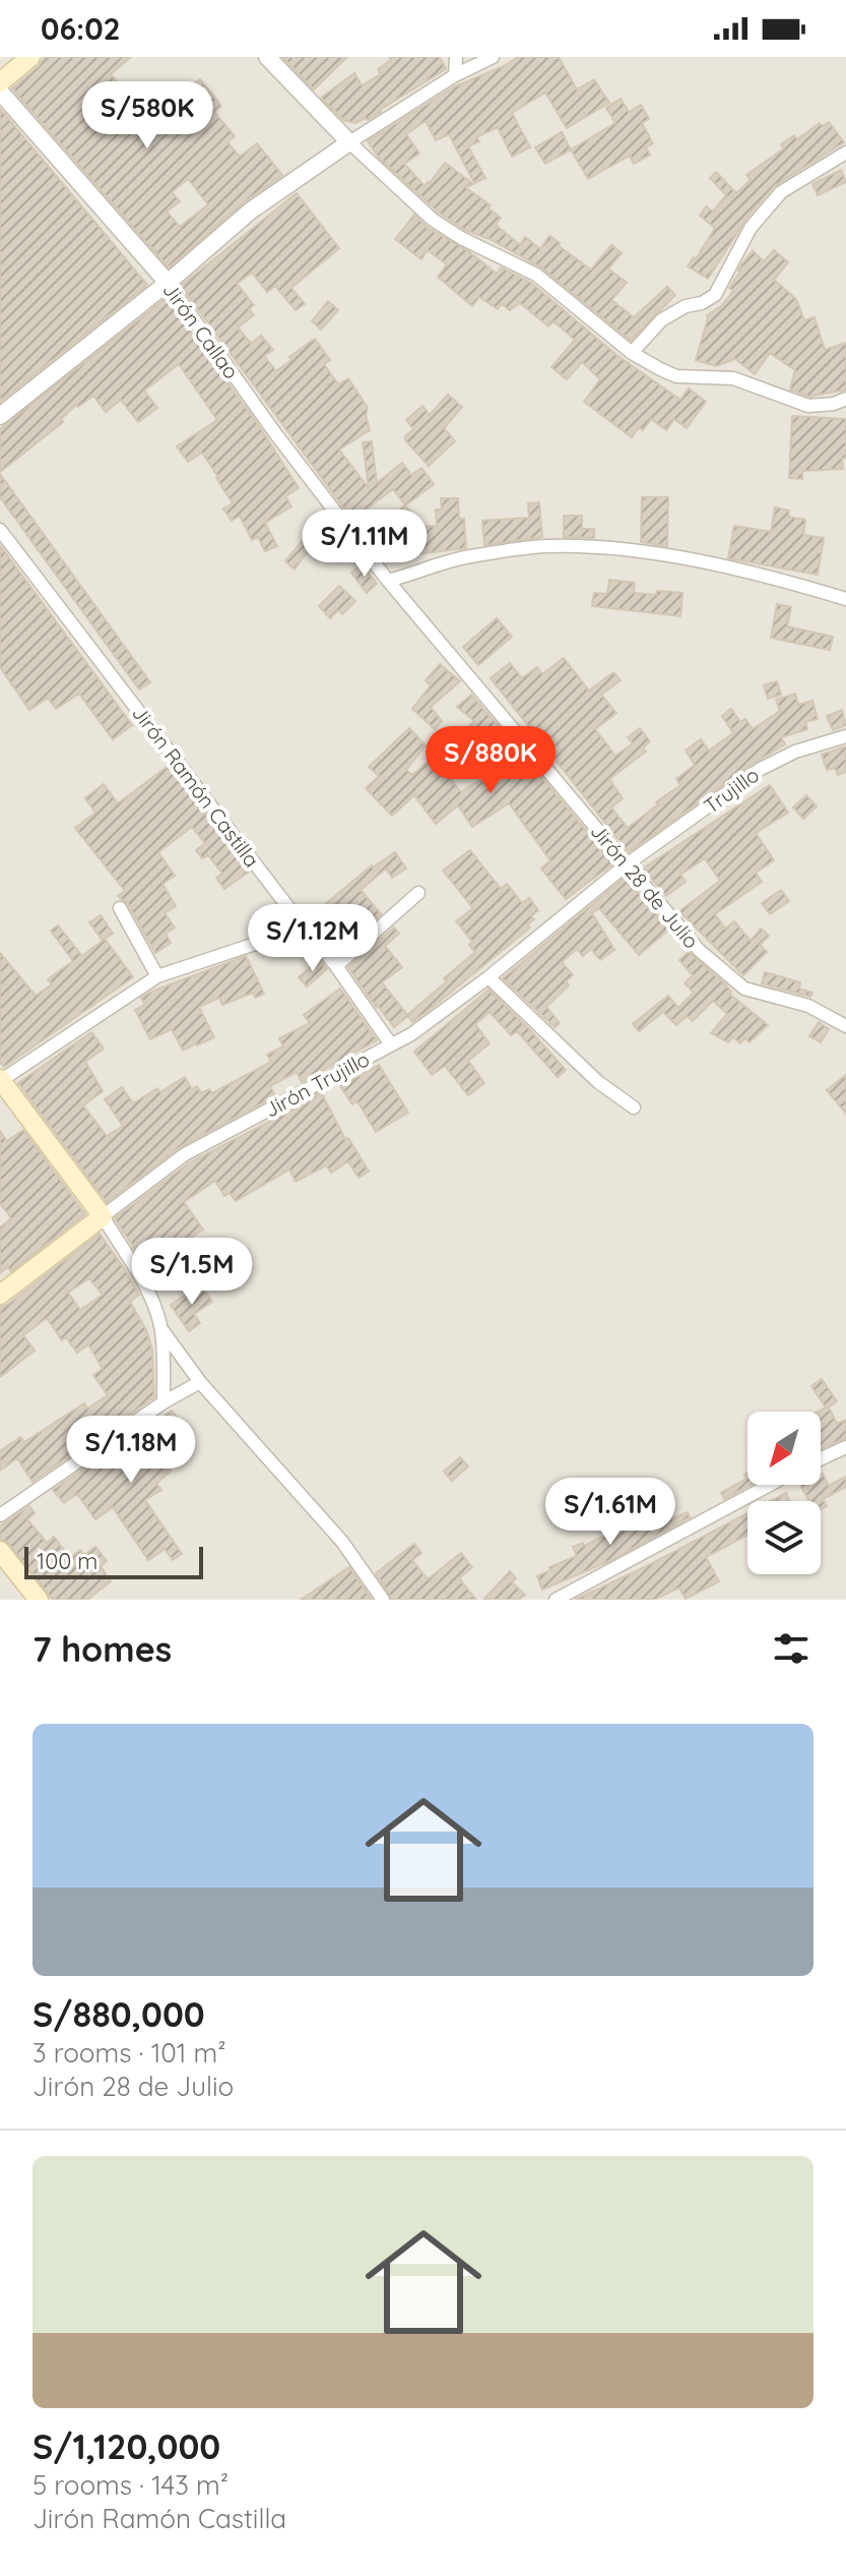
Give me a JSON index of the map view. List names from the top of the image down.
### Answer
{
  "streets": {
    "main road": ["Jirón Trujillo"],
    "street": [
      "Jirón Callao",
      "Jirón Ramón Castilla",
      "Trujillo",
      "Jirón 28 de Julio"
    ]
  },
  "crossings": [
    ["Jirón Callao", "Jirón 28 de Julio"],
    ["Jirón Ramón Castilla", "Jirón Trujillo"],
    ["Trujillo", "Jirón 28 de Julio"],
    ["Trujillo", "Jirón Trujillo"],
    ["Jirón 28 de Julio", "Jirón Trujillo"]
  ],
  "scale_bar": "100 m",
  "north": "bottom left",
  "page": {
    "status": "06:02",
    "price": [
      "S/580K",
      "S/1.11M",
      "S/880K",
      "S/1.12M",
      "S/1.5M",
      "S/1.18M",
      "S/1.61M"
    ],
    "scale": "100 m",
    "heading": "7 homes",
    "list": [
      {
        "name": "S/880,000",
        "note": "3 rooms · 101 m² · Jirón 28 de Julio"
      },
      {
        "name": "S/1,120,000",
        "note": "5 rooms · 143 m² · Jirón Ramón Castilla"
      }
    ]
  }
}
